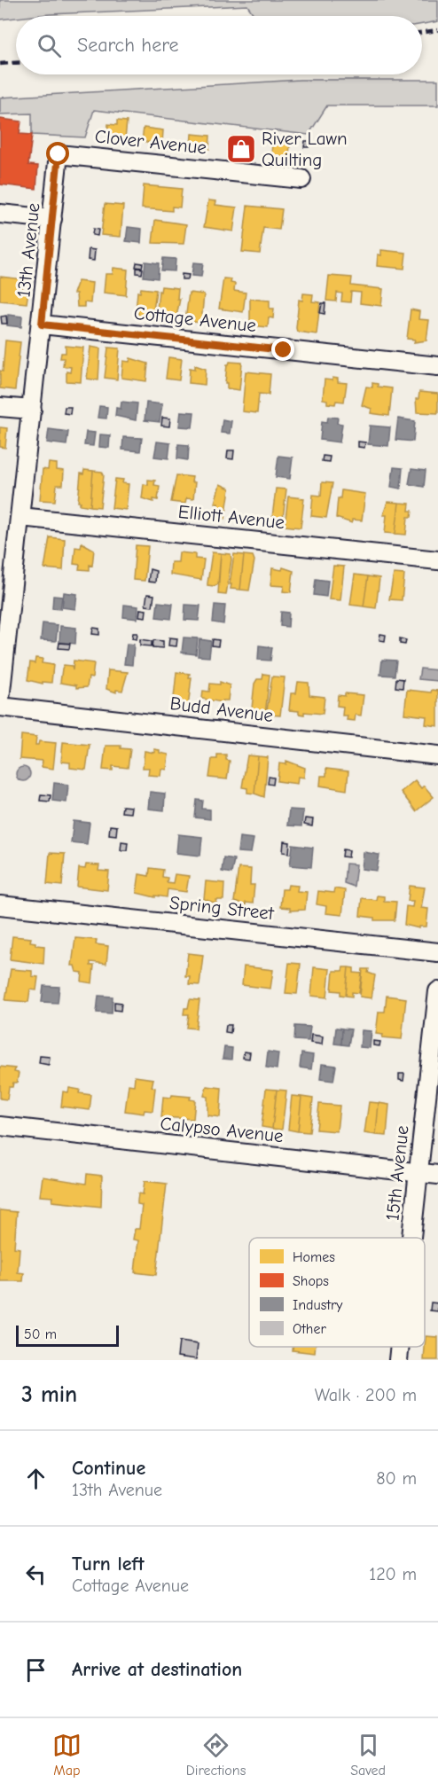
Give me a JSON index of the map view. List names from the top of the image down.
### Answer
{
  "streets": {
    "street": [
      "Clover Avenue",
      "13th Avenue",
      "Cottage Avenue",
      "Elliott Avenue",
      "Budd Avenue",
      "Spring Street",
      "Calypso Avenue",
      "15th Avenue"
    ]
  },
  "crossings": [
    ["Clover Avenue", "13th Avenue"],
    ["13th Avenue", "Cottage Avenue"],
    ["13th Avenue", "Elliott Avenue"],
    ["Calypso Avenue", "15th Avenue"]
  ],
  "places": {
    "shop": ["River Lawn Quilting"]
  },
  "legend": [
    "Homes",
    "Shops",
    "Industry",
    "Other"
  ],
  "scale_bar": "50 m",
  "page": {
    "search": "Search here",
    "scale": "50 m",
    "heading": ["3 min", "Walk · 200 m"],
    "list": [
      ["Continue", "13th Avenue", "80 m"],
      ["Turn left", "Cottage Avenue", "120 m"],
      "Arrive at destination"
    ],
    "nav": ["Map", "Directions", "Saved"]
  }
}
